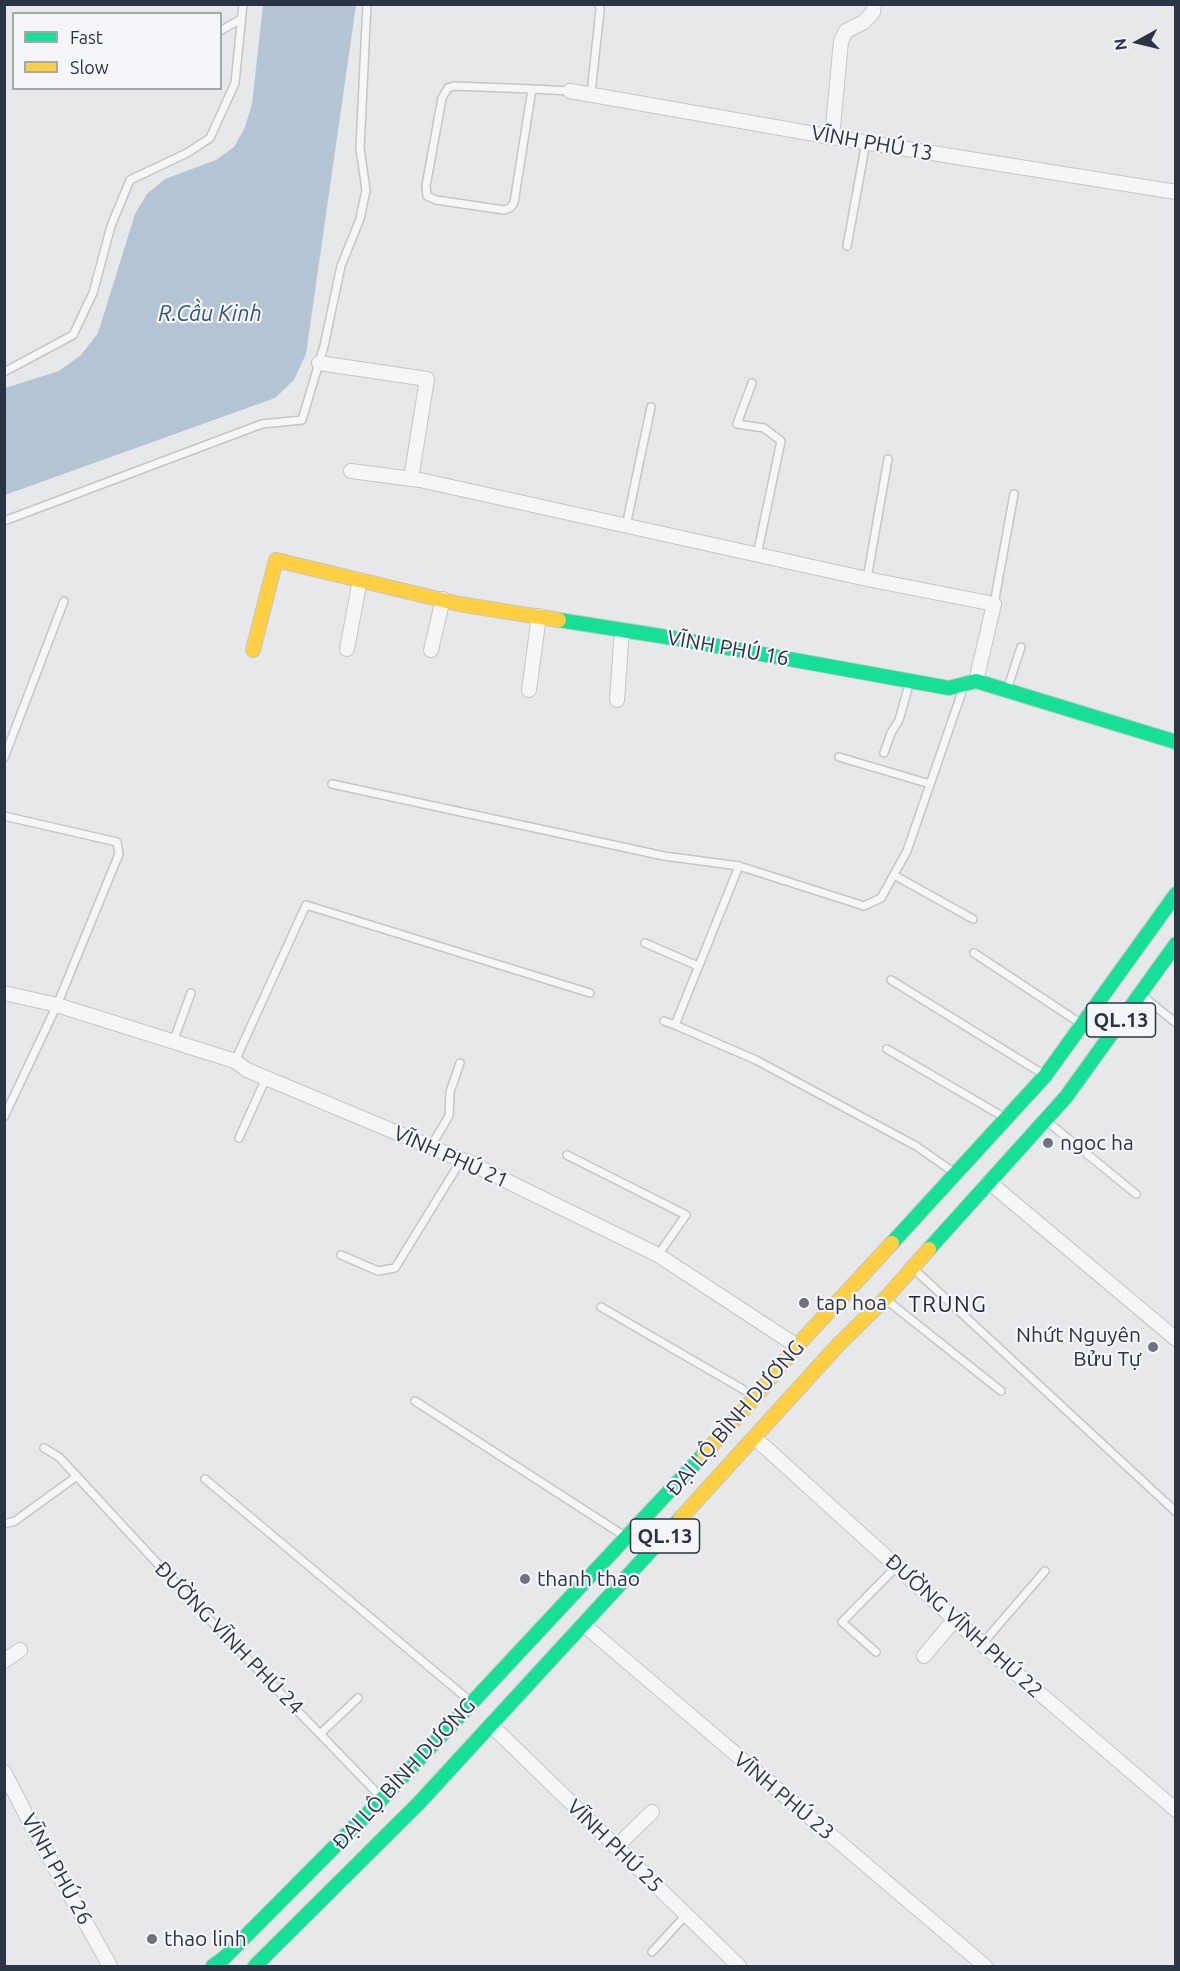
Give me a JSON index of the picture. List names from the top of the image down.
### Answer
{
  "streets": {
    "main road": ["VĨNH PHÚ 16", "QL.13", "ĐẠI LỘ BÌNH DƯƠNG"],
    "street": [
      "VĨNH PHÚ 13",
      "VĨNH PHÚ 21",
      "ĐƯỜNG VĨNH PHÚ 22",
      "VĨNH PHÚ 23",
      "VĨNH PHÚ 25",
      "VĨNH PHÚ 26"
    ],
    "lane": ["ĐƯỜNG VĨNH PHÚ 24"]
  },
  "crossings": [
    ["VĨNH PHÚ 21", "ĐẠI LỘ BÌNH DƯƠNG"],
    ["ĐẠI LỘ BÌNH DƯƠNG", "ĐƯỜNG VĨNH PHÚ 22"],
    ["ĐẠI LỘ BÌNH DƯƠNG", "ĐƯỜNG VĨNH PHÚ 24"],
    ["ĐẠI LỘ BÌNH DƯƠNG", "VĨNH PHÚ 23"],
    ["ĐẠI LỘ BÌNH DƯƠNG", "VĨNH PHÚ 25"]
  ],
  "districts": ["TRUNG"],
  "water": ["R.Cầu Kinh"],
  "places": [
    "ngoc ha",
    "tap hoa",
    "Nhứt Nguyên Bửu Tự",
    "thanh thao",
    "thao linh"
  ],
  "legend": ["Fast", "Slow"],
  "north": "left"
}
